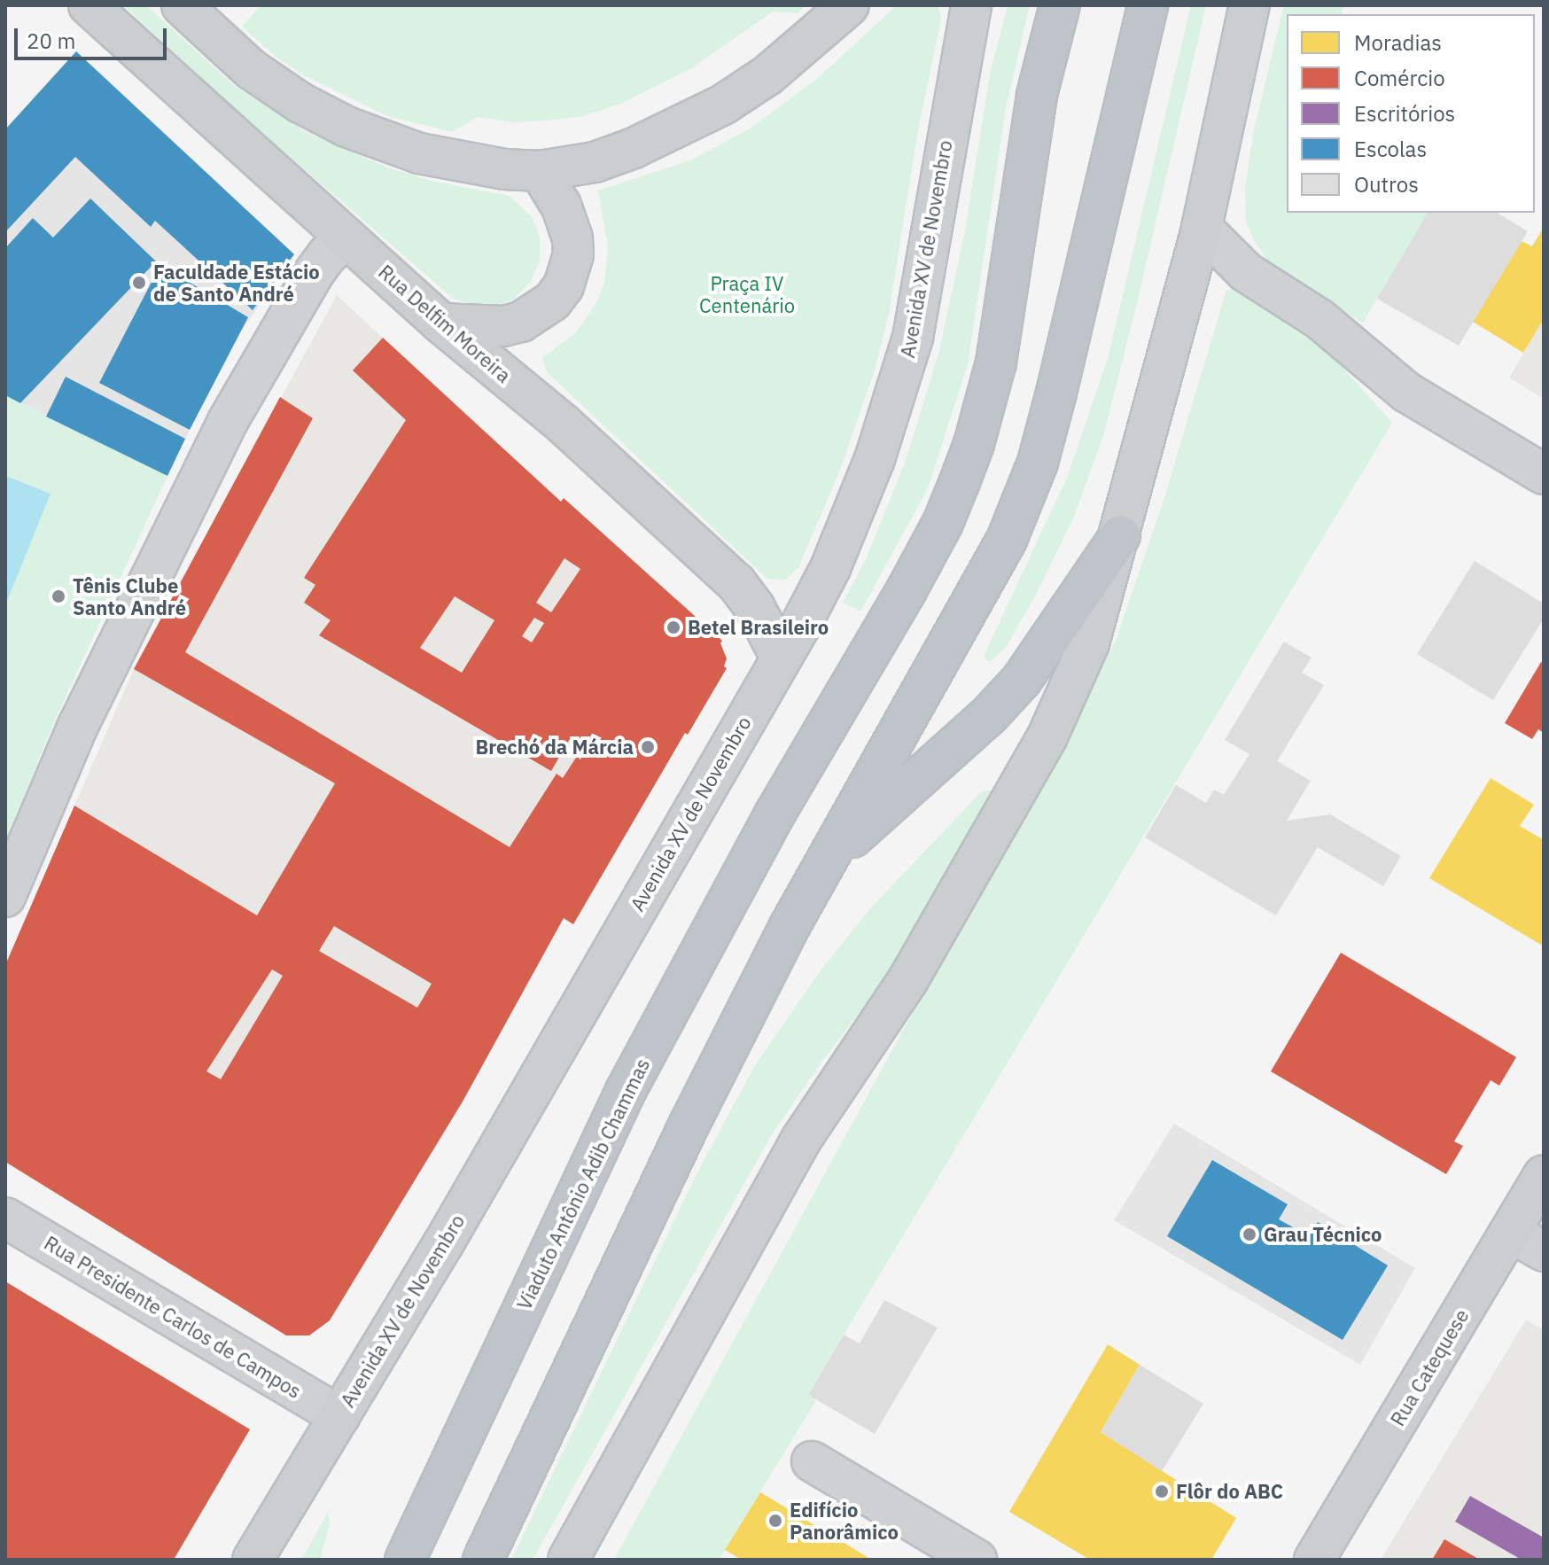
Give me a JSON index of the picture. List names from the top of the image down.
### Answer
{
  "streets": {
    "highway": ["Viaduto Antônio Adib Chammas"],
    "main road": ["Avenida XV de Novembro", "Rua Delfim Moreira", "Rua Catequese"],
    "street": ["Rua Presidente Carlos de Campos"]
  },
  "crossings": [
    ["Avenida XV de Novembro", "Rua Delfim Moreira"],
    ["Avenida XV de Novembro", "Rua Presidente Carlos de Campos"]
  ],
  "parks": ["Praça IV Centenário"],
  "places": [
    "Faculdade Estácio de Santo André",
    "Tênis Clube Santo André",
    "Betel Brasileiro",
    "Brechó da Márcia",
    "Grau Técnico",
    "Flôr do ABC",
    "Edifício Panorâmico"
  ],
  "legend": [
    "Moradias",
    "Comércio",
    "Escritórios",
    "Escolas",
    "Outros"
  ],
  "scale_bar": "20 m"
}
